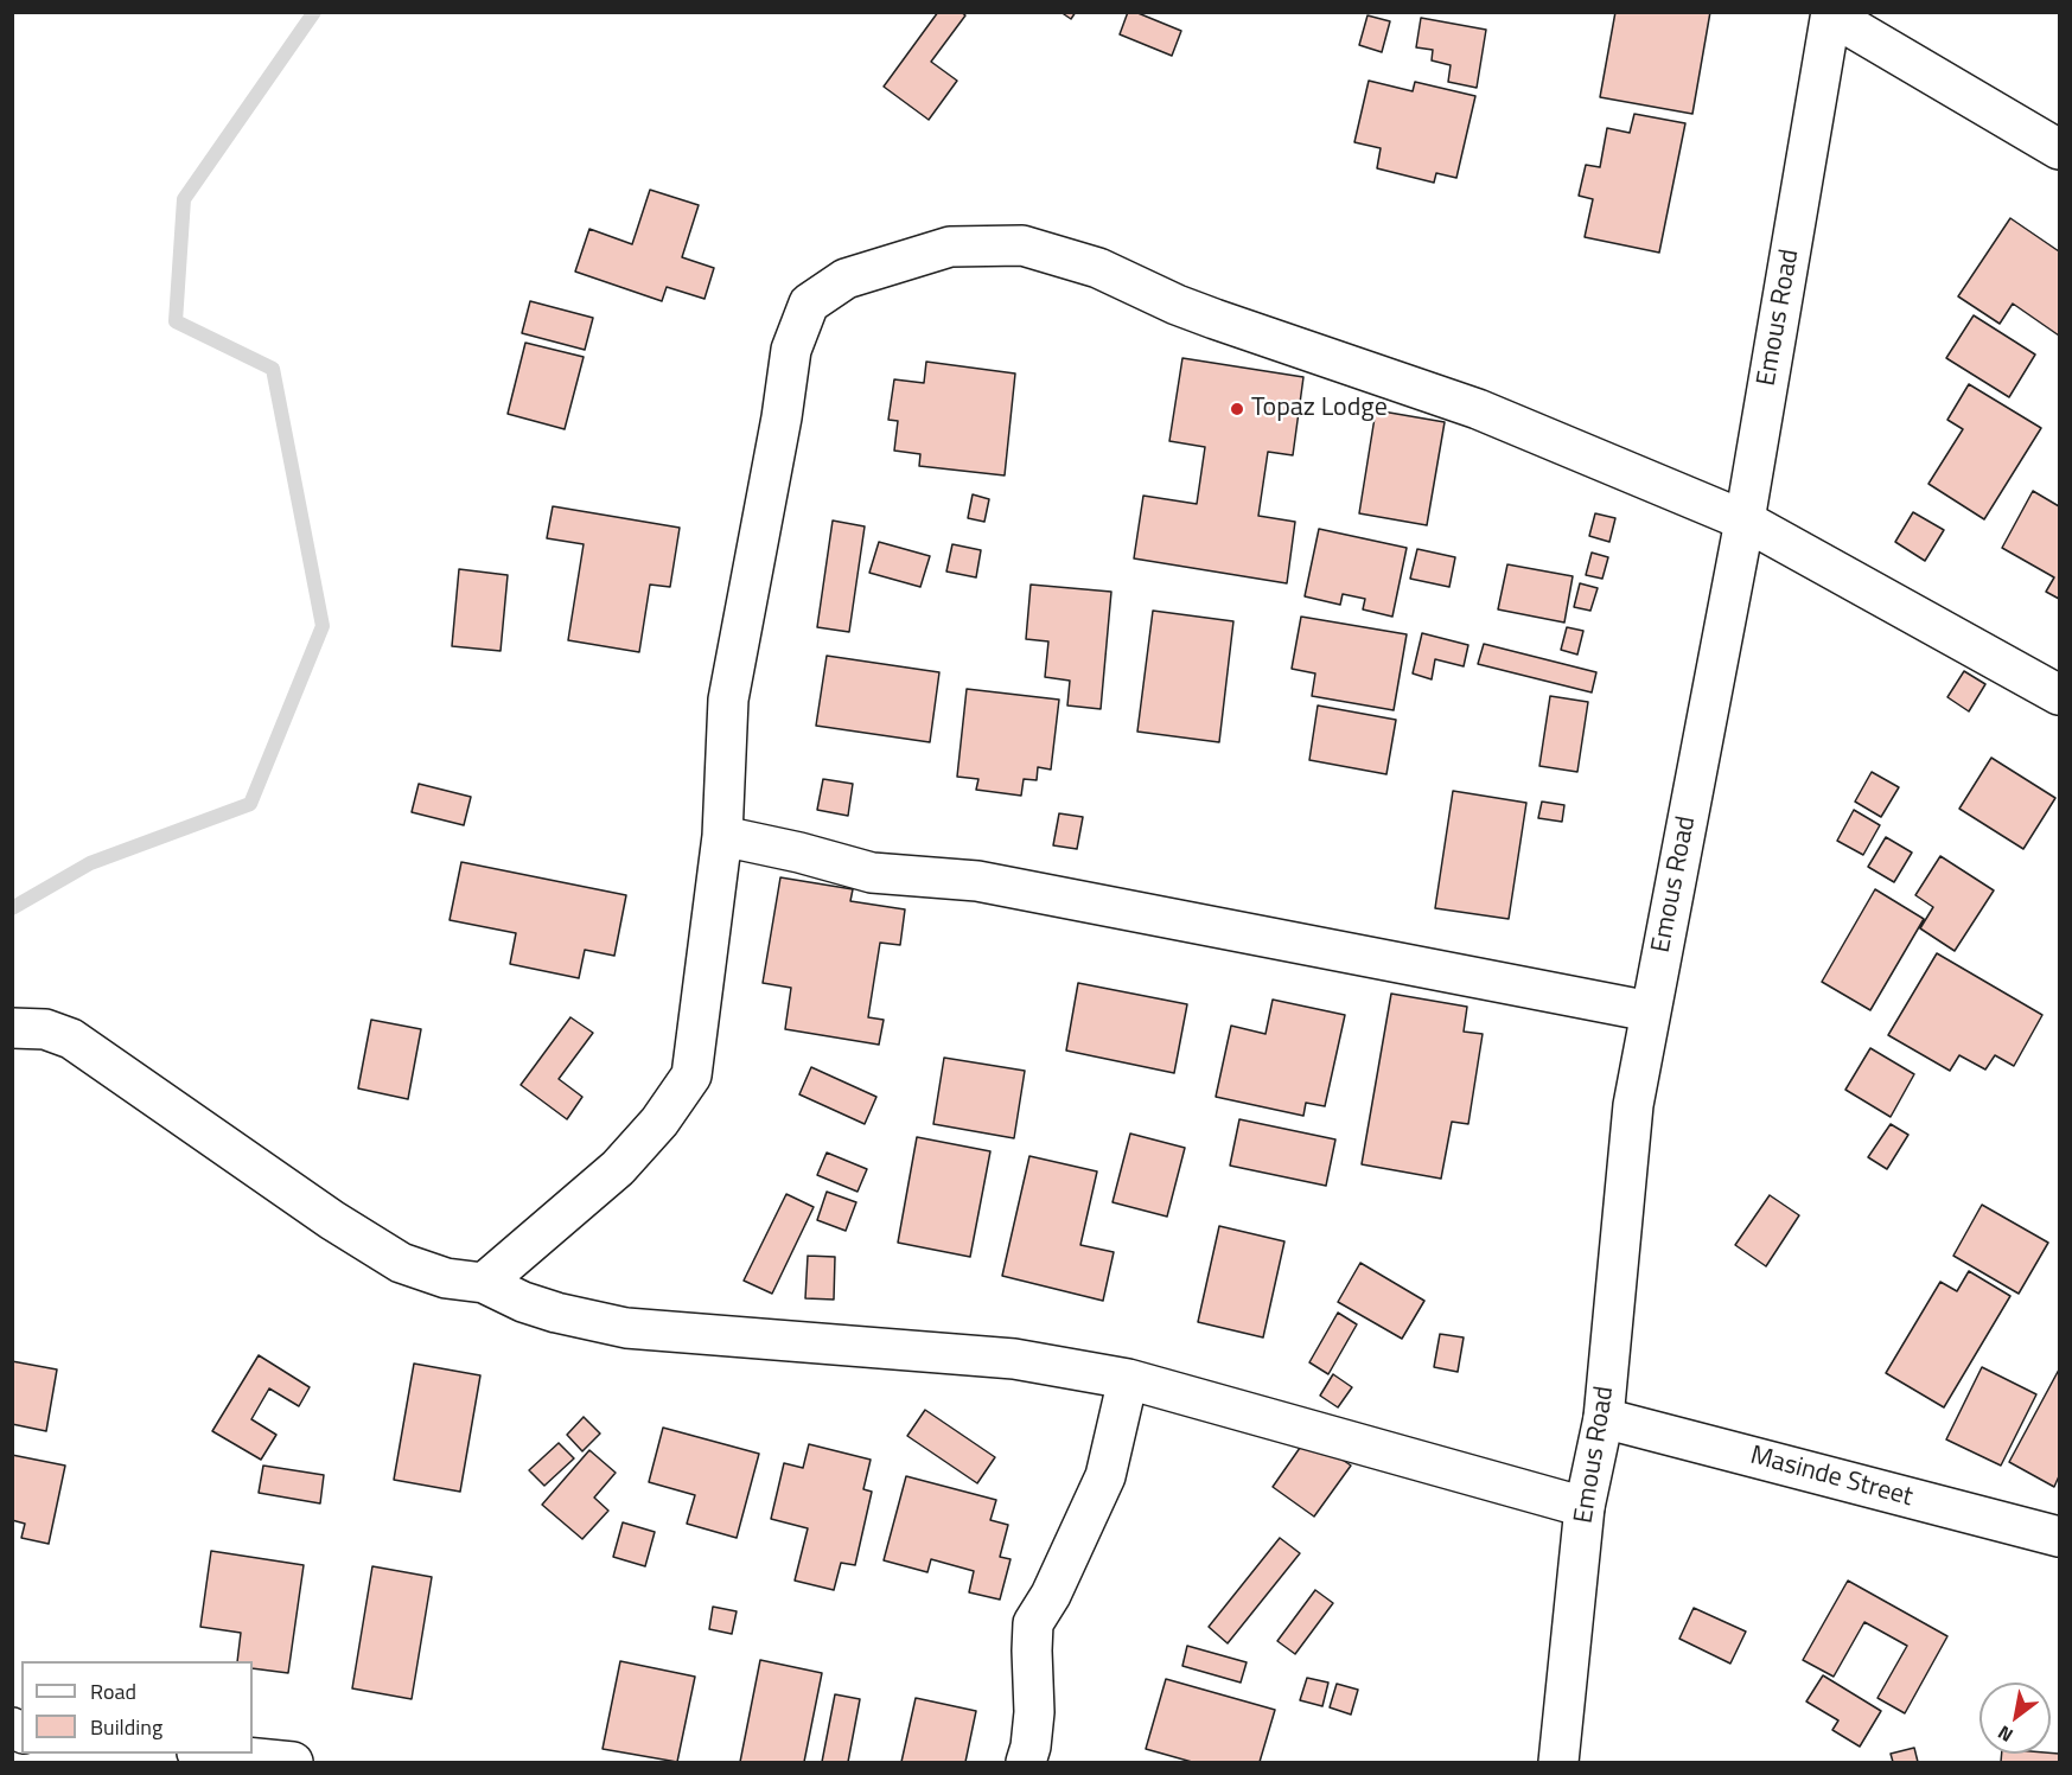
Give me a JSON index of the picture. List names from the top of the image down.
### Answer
{
  "streets": {
    "street": ["Emous Road", "Masinde Street"]
  },
  "crossings": [
    ["Emous Road", "Masinde Street"]
  ],
  "places": ["Topaz Lodge"],
  "legend": ["Road", "Building"],
  "north": "bottom left"
}
